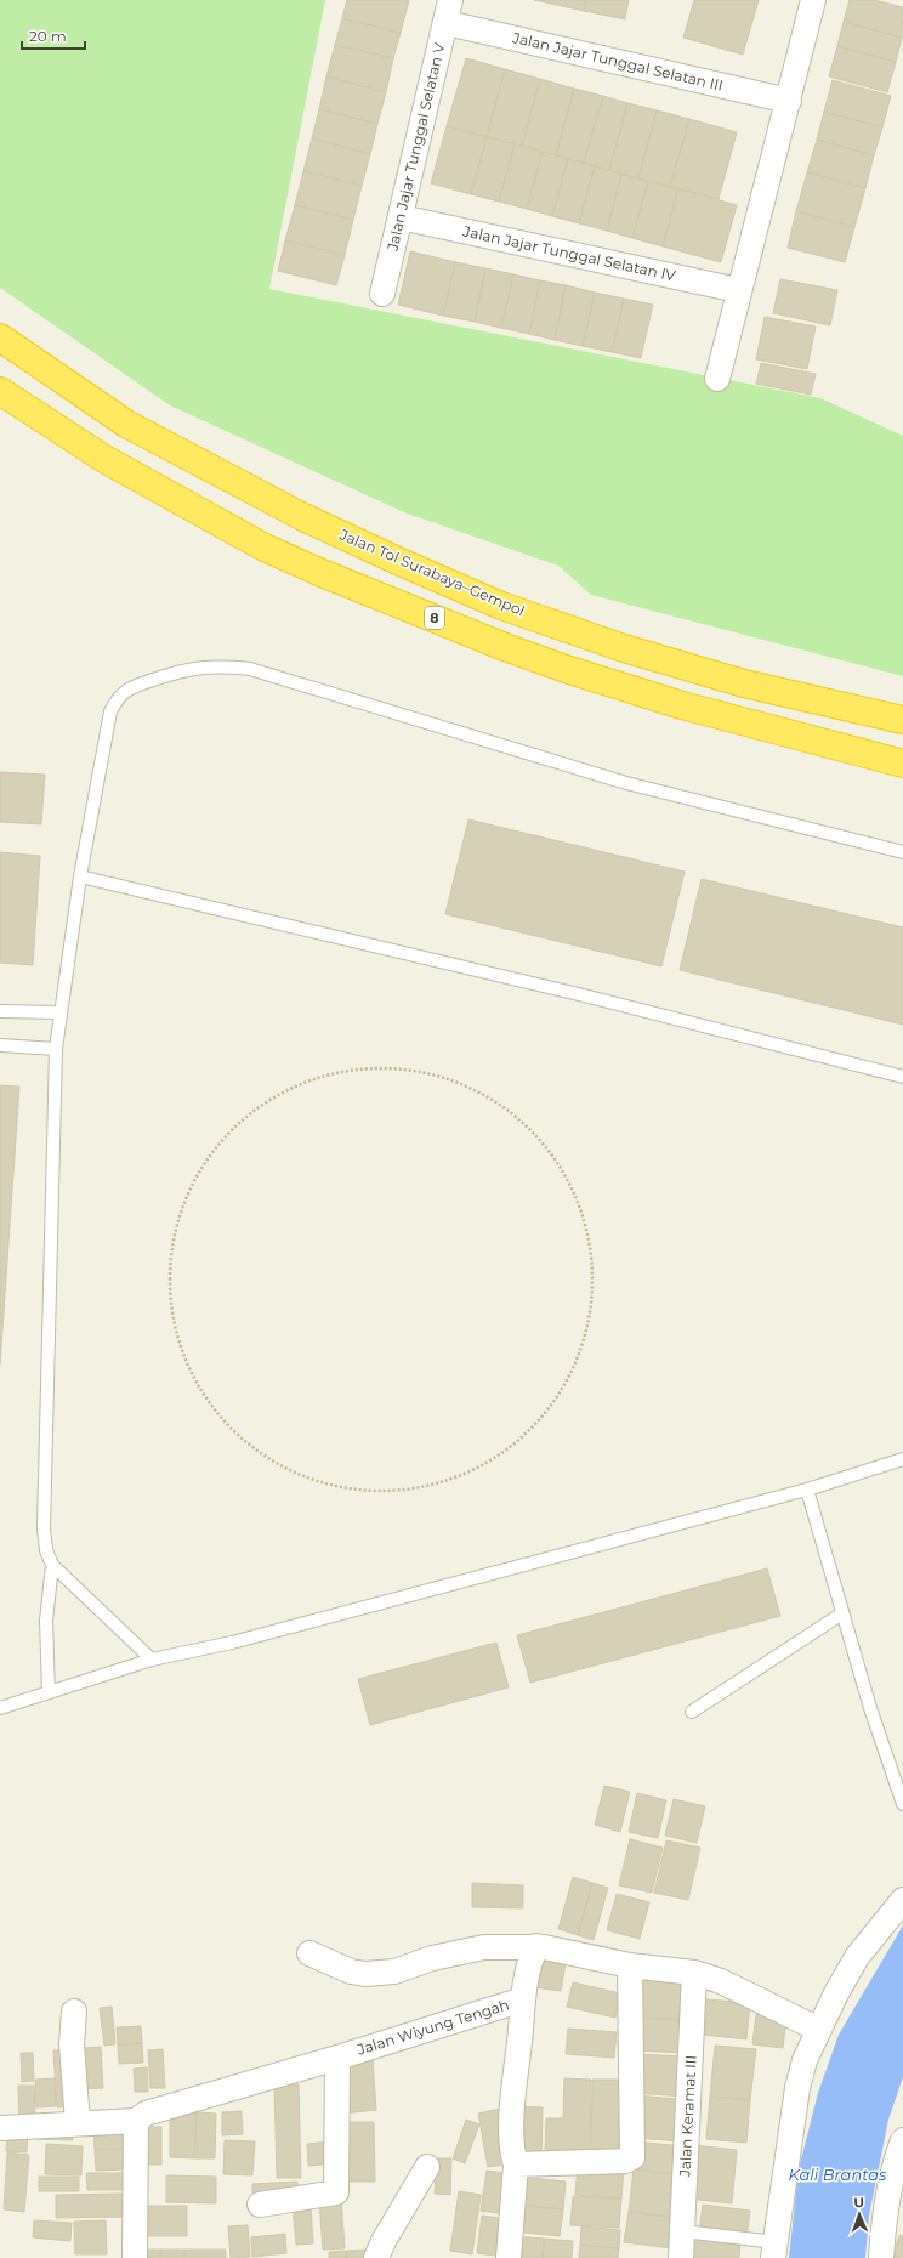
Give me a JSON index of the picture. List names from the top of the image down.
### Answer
{
  "streets": {
    "highway": ["Jalan Tol Surabaya–Gempol", "8"],
    "street": [
      "Jalan Jajar Tunggal Selatan III",
      "Jalan Jajar Tunggal Selatan V",
      "Jalan Jajar Tunggal Selatan IV",
      "Jalan Wiyung Tengah",
      "Jalan Keramat III"
    ]
  },
  "crossings": [
    ["Jalan Jajar Tunggal Selatan III", "Jalan Jajar Tunggal Selatan V"],
    ["Jalan Jajar Tunggal Selatan V", "Jalan Jajar Tunggal Selatan IV"]
  ],
  "water": ["Kali Brantas"],
  "scale_bar": "20 m",
  "north": "top"
}
